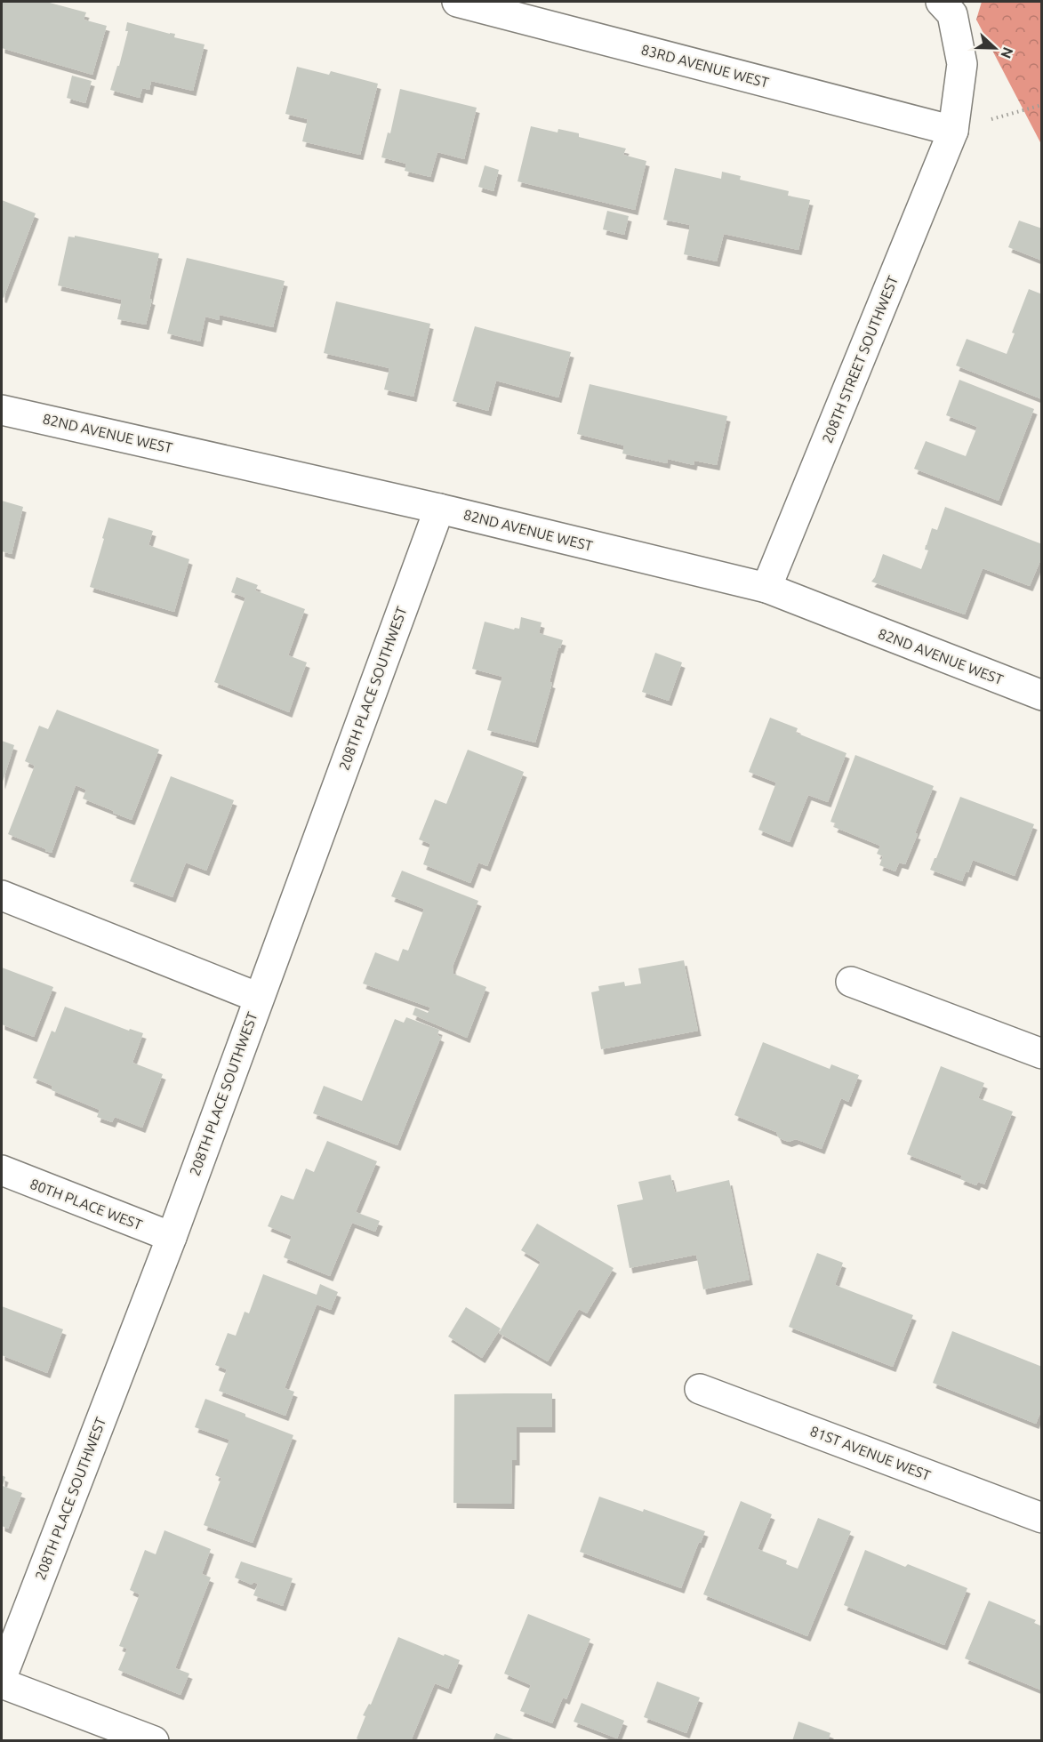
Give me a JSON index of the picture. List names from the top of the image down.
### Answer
{
  "streets": {
    "street": [
      "83RD AVENUE WEST",
      "208TH STREET SOUTHWEST",
      "82ND AVENUE WEST",
      "208TH PLACE SOUTHWEST",
      "80TH PLACE WEST",
      "81ST AVENUE WEST"
    ]
  },
  "crossings": [
    ["83RD AVENUE WEST", "208TH STREET SOUTHWEST"],
    ["208TH STREET SOUTHWEST", "82ND AVENUE WEST"],
    ["82ND AVENUE WEST", "208TH PLACE SOUTHWEST"],
    ["208TH PLACE SOUTHWEST", "80TH PLACE WEST"]
  ],
  "north": "right"
}
